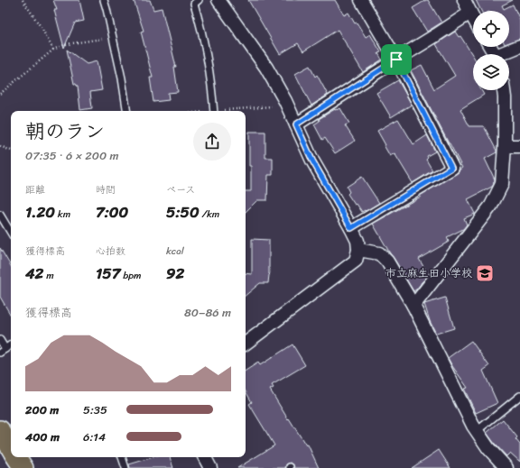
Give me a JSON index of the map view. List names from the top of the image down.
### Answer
{
  "places": {
    "school or university": ["市立麻生田小学校"]
  },
  "page": {
    "heading": ["朝のラン", "07:35 · 6 × 200 m"],
    "stats": [
      ["距離", "1.20 km"],
      ["時間", "7:00"],
      ["ペース", "5:50 /km"],
      ["獲得標高", "42 m"],
      ["心拍数", "157 bpm"],
      ["kcal", "92"]
    ],
    "chart": ["獲得標高", "80–86 m"],
    "list": [
      {
        "name": "200 m",
        "note": "5:35"
      },
      {
        "name": "400 m",
        "note": "6:14"
      }
    ]
  }
}
